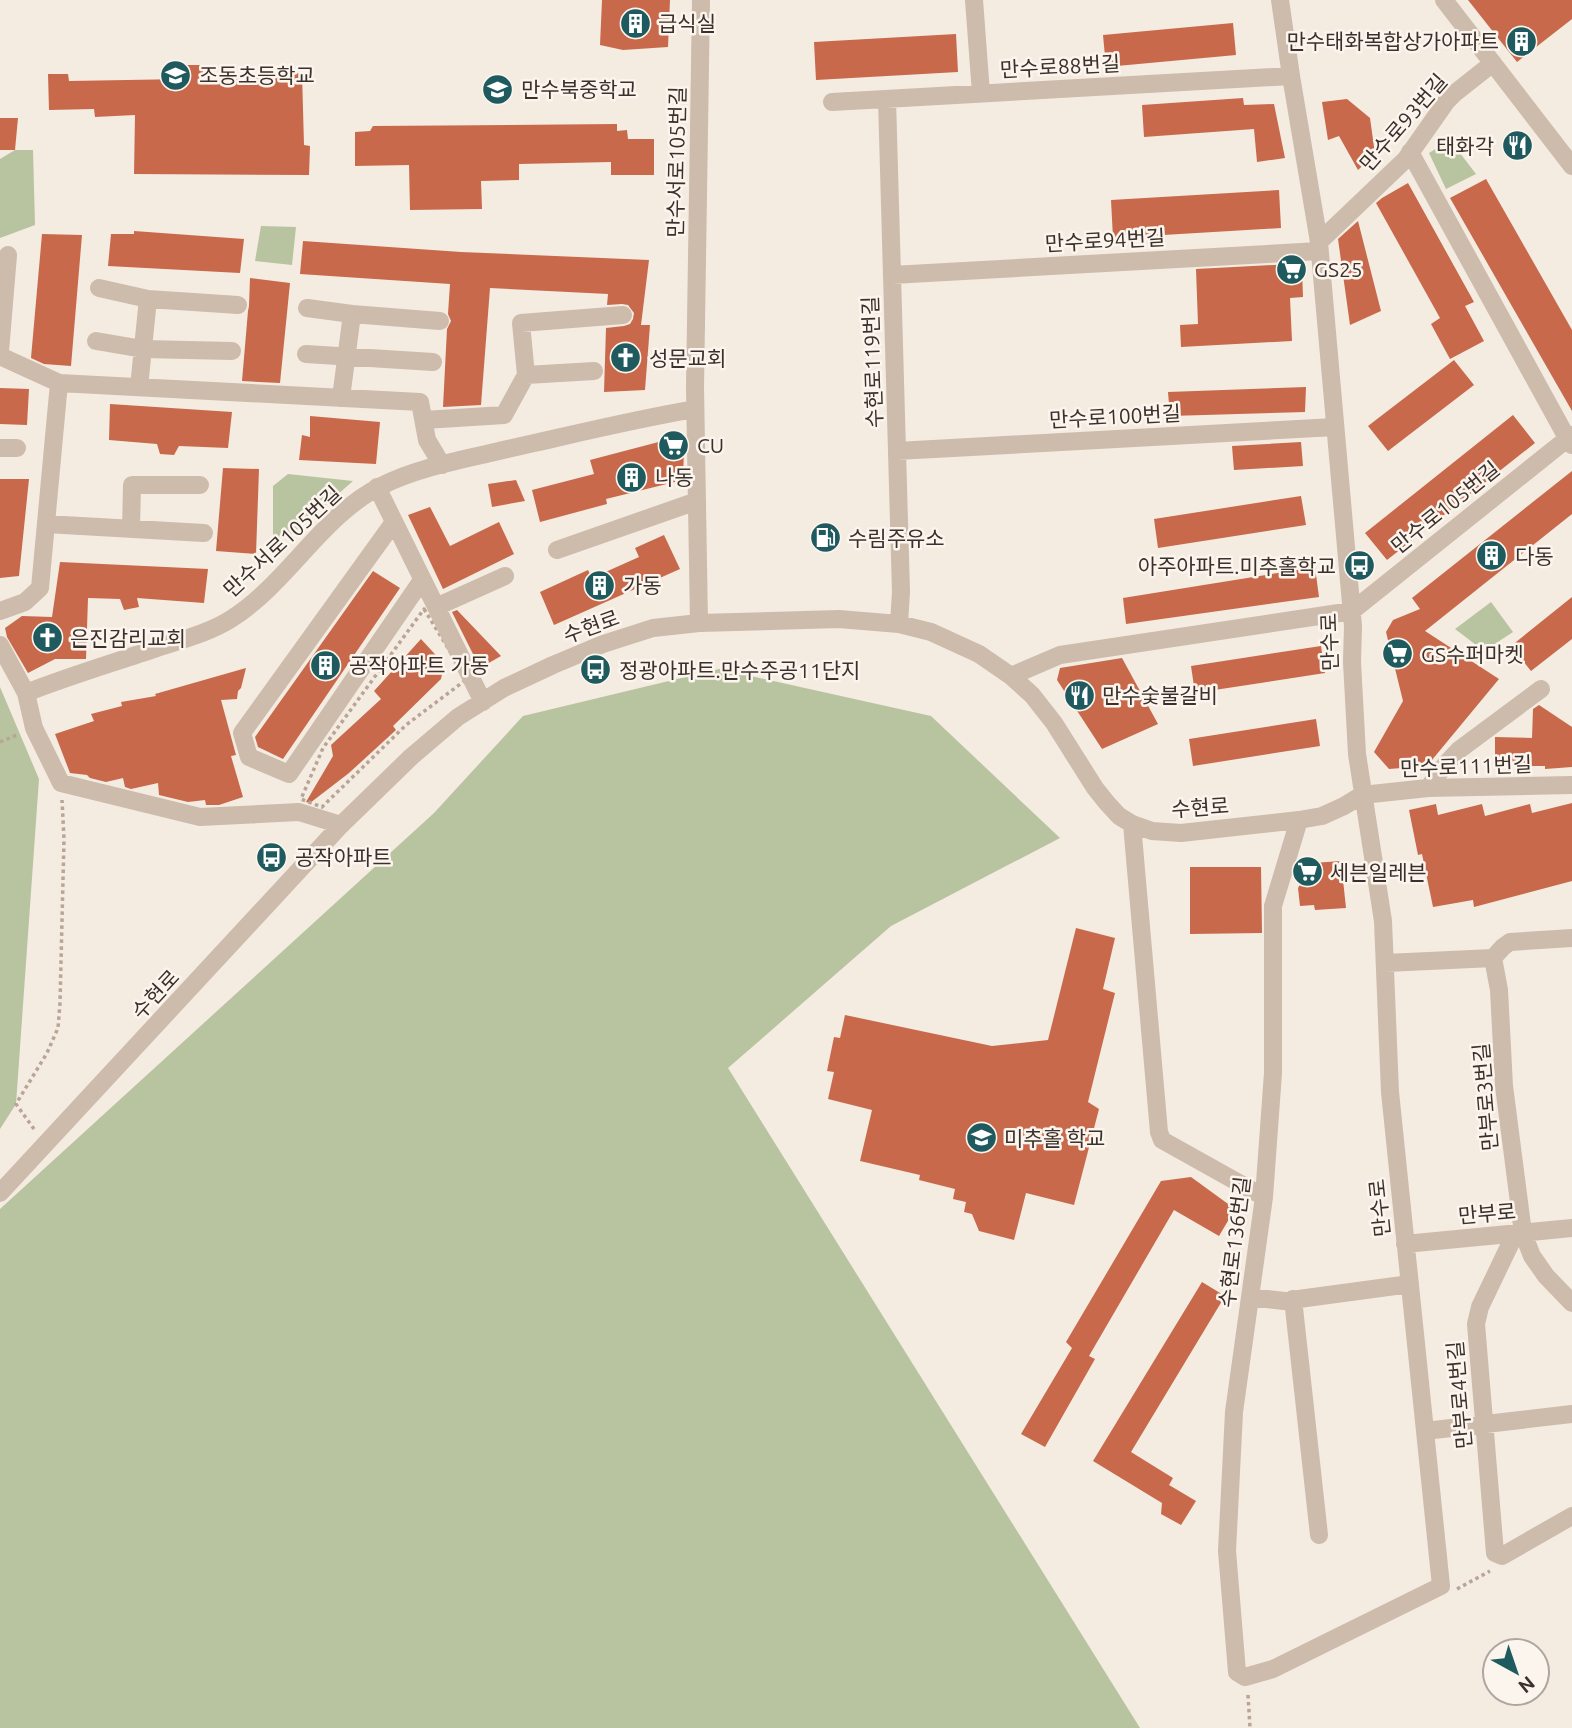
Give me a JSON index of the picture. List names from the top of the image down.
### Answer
{
  "streets": {
    "street": [
      "만수로88번길",
      "만수로93번길",
      "만수서로105번길",
      "만수로94번길",
      "수현로119번길",
      "만수로100번길",
      "만수로105번길",
      "수현로",
      "만수로",
      "만수로111번길",
      "만부로3번길",
      "만부로",
      "수현로136번길",
      "만부로4번길"
    ]
  },
  "crossings": [
    ["만수로88번길", "수현로119번길"],
    ["만수로88번길", "만수로"],
    ["만수로93번길", "만수로94번길"],
    ["만수로93번길", "만수로"],
    ["만수서로105번길", "수현로"],
    ["만수로94번길", "수현로119번길"],
    ["만수로94번길", "만수로"],
    ["수현로119번길", "만수로100번길"],
    ["수현로119번길", "수현로"],
    ["만수로100번길", "만수로"],
    ["만수로105번길", "만수로"],
    ["수현로", "만수로"],
    ["수현로", "만수로111번길"],
    ["수현로", "수현로136번길"],
    ["만수로", "만수로111번길"],
    ["만수로", "만부로"],
    ["만부로3번길", "만부로"],
    ["만부로3번길", "만부로4번길"],
    ["만부로", "만부로4번길"]
  ],
  "places": {
    "building": [
      "급식실",
      "만수태화복합상가아파트",
      "나동",
      "다동",
      "가동",
      "공작아파트 가동"
    ],
    "school or university": ["조동초등학교", "만수북중학교", "미추홀 학교"],
    "restaurant": ["태화각", "만수숯불갈비"],
    "supermarket": [
      "GS25",
      "CU",
      "GS수퍼마켓",
      "세븐일레븐"
    ],
    "church": ["성문교회", "은진감리교회"],
    "fuel station": ["수림주유소"],
    "bus stop": ["아주아파트.미추홀학교", "정광아파트.만수주공11단지", "공작아파트"]
  },
  "north": "bottom right"
}
